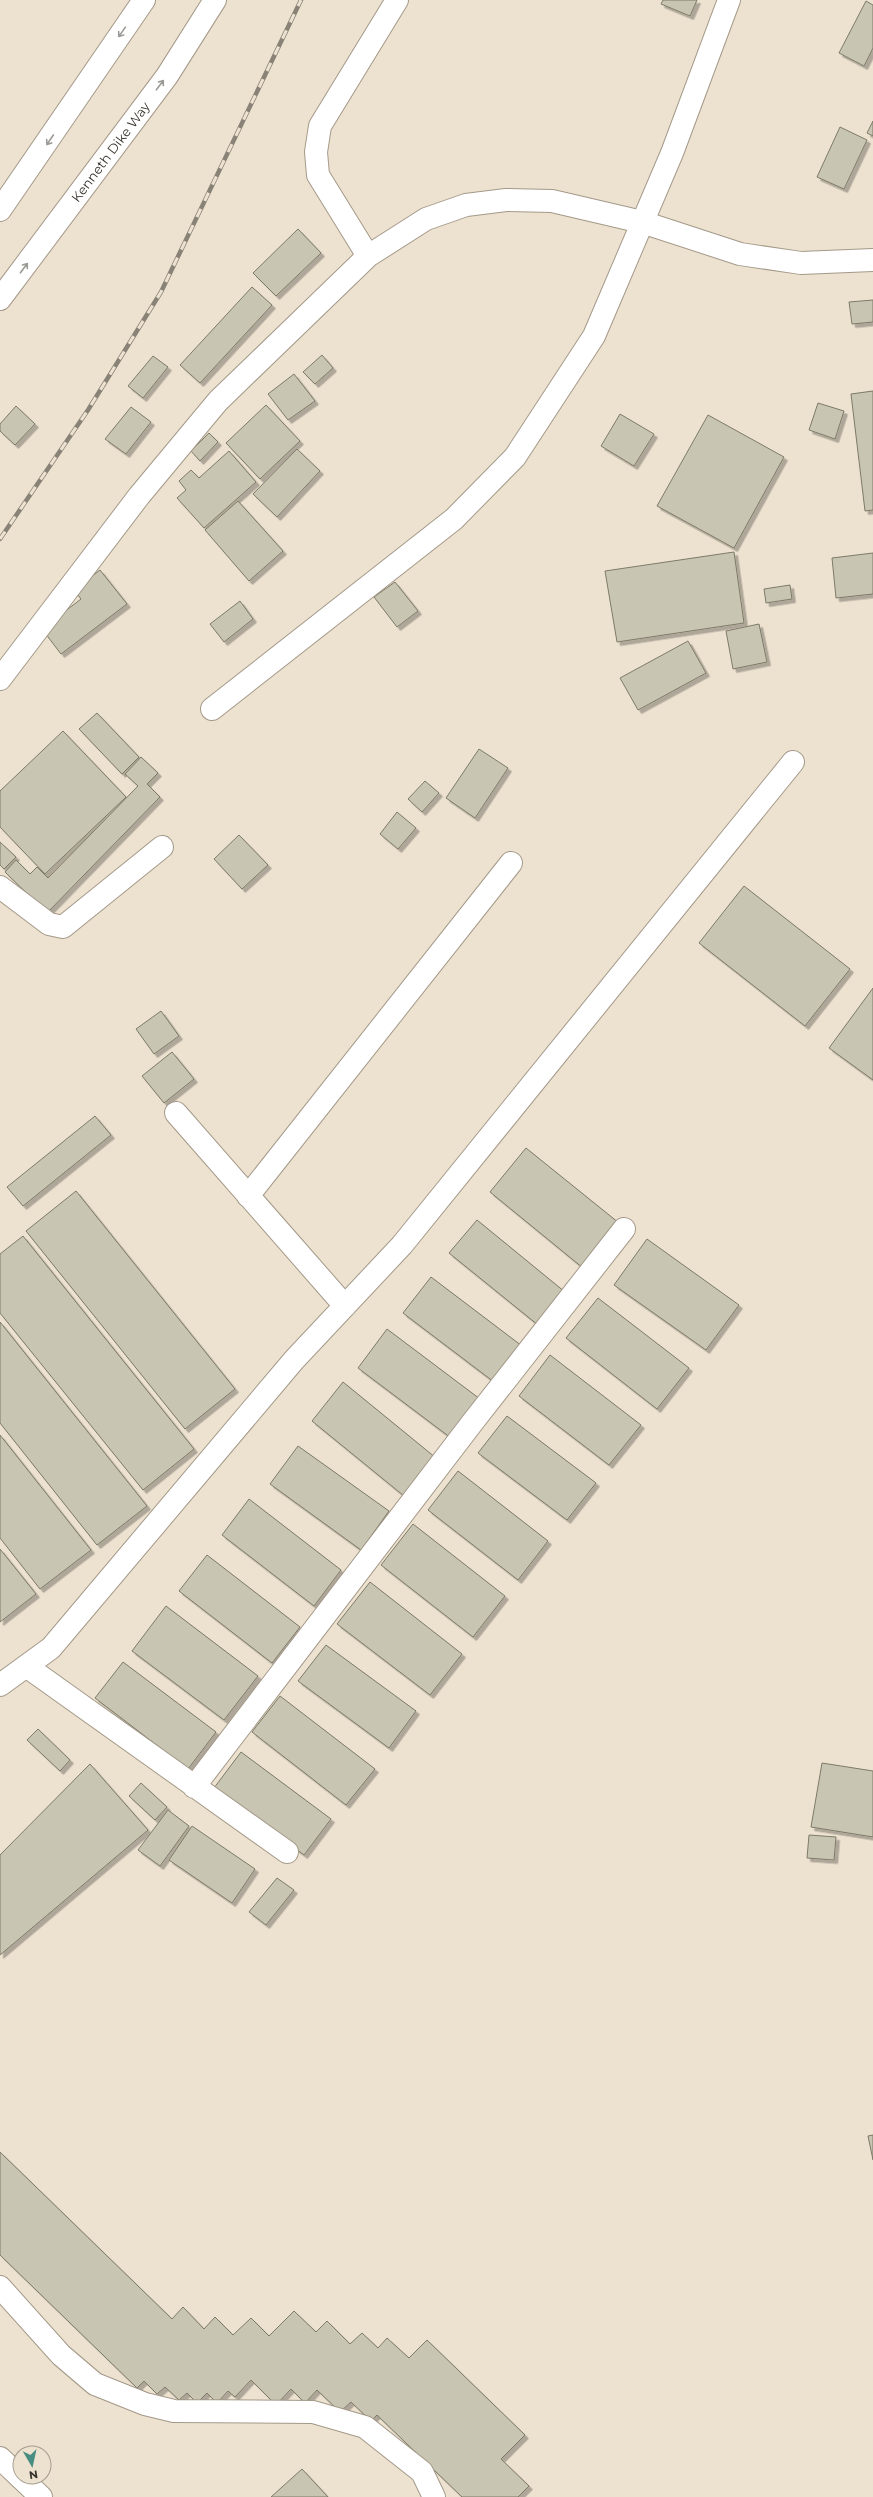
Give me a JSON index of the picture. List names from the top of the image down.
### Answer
{
  "streets": {
    "main road": ["Kenneth Dike Way"]
  },
  "north": "bottom"
}
